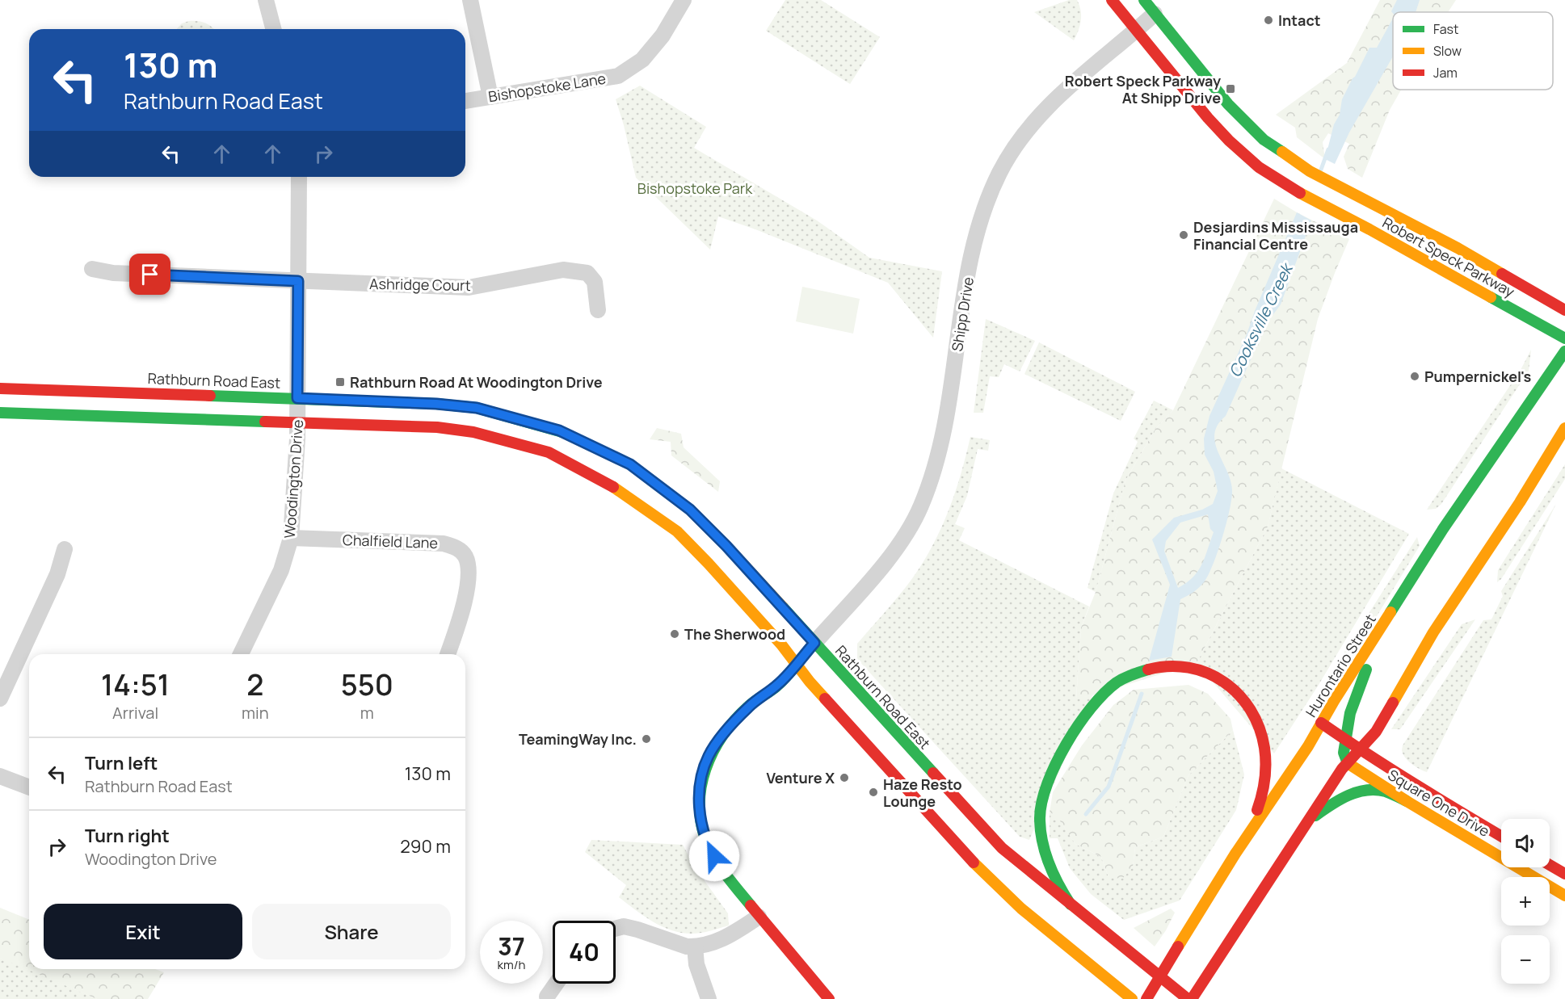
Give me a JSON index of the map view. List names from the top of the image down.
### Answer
{
  "streets": {
    "street": [
      "Bishopstoke Lane",
      "Robert Speck Parkway",
      "Ashridge Court",
      "Shipp Drive",
      "Rathburn Road East",
      "Woodington Drive",
      "Chalfield Lane",
      "Hurontario Street",
      "Square One Drive"
    ]
  },
  "crossings": [
    ["Robert Speck Parkway", "Shipp Drive"],
    ["Ashridge Court", "Woodington Drive"],
    ["Shipp Drive", "Rathburn Road East"],
    ["Rathburn Road East", "Woodington Drive"],
    ["Woodington Drive", "Chalfield Lane"],
    ["Hurontario Street", "Square One Drive"]
  ],
  "water": ["Cooksville Creek"],
  "parks": ["Bishopstoke Park"],
  "places": {
    "other": [
      "Intact",
      "Desjardins Mississauga Financial Centre",
      "Pumpernickel's",
      "The Sherwood",
      "TeamingWay Inc.",
      "Venture X",
      "Haze Resto Lounge"
    ],
    "transit": ["Robert Speck Parkway At Shipp Drive", "Rathburn Road At Woodington Drive"]
  },
  "legend": ["Fast", "Slow", "Jam"],
  "page": {
    "turn": ["130 m", "Rathburn Road East"],
    "eta": [
      "14:51",
      "Arrival",
      "2",
      "min",
      "550",
      "m"
    ],
    "list": [
      {
        "name": "Turn left",
        "note": "Rathburn Road East",
        "value": "130 m"
      },
      {
        "name": "Turn right",
        "note": "Woodington Drive",
        "value": "290 m"
      }
    ],
    "map_buttons": ["+", "−"],
    "buttons": ["Exit", "Share"],
    "speed": "37 km/h",
    "limit": "40"
  }
}
